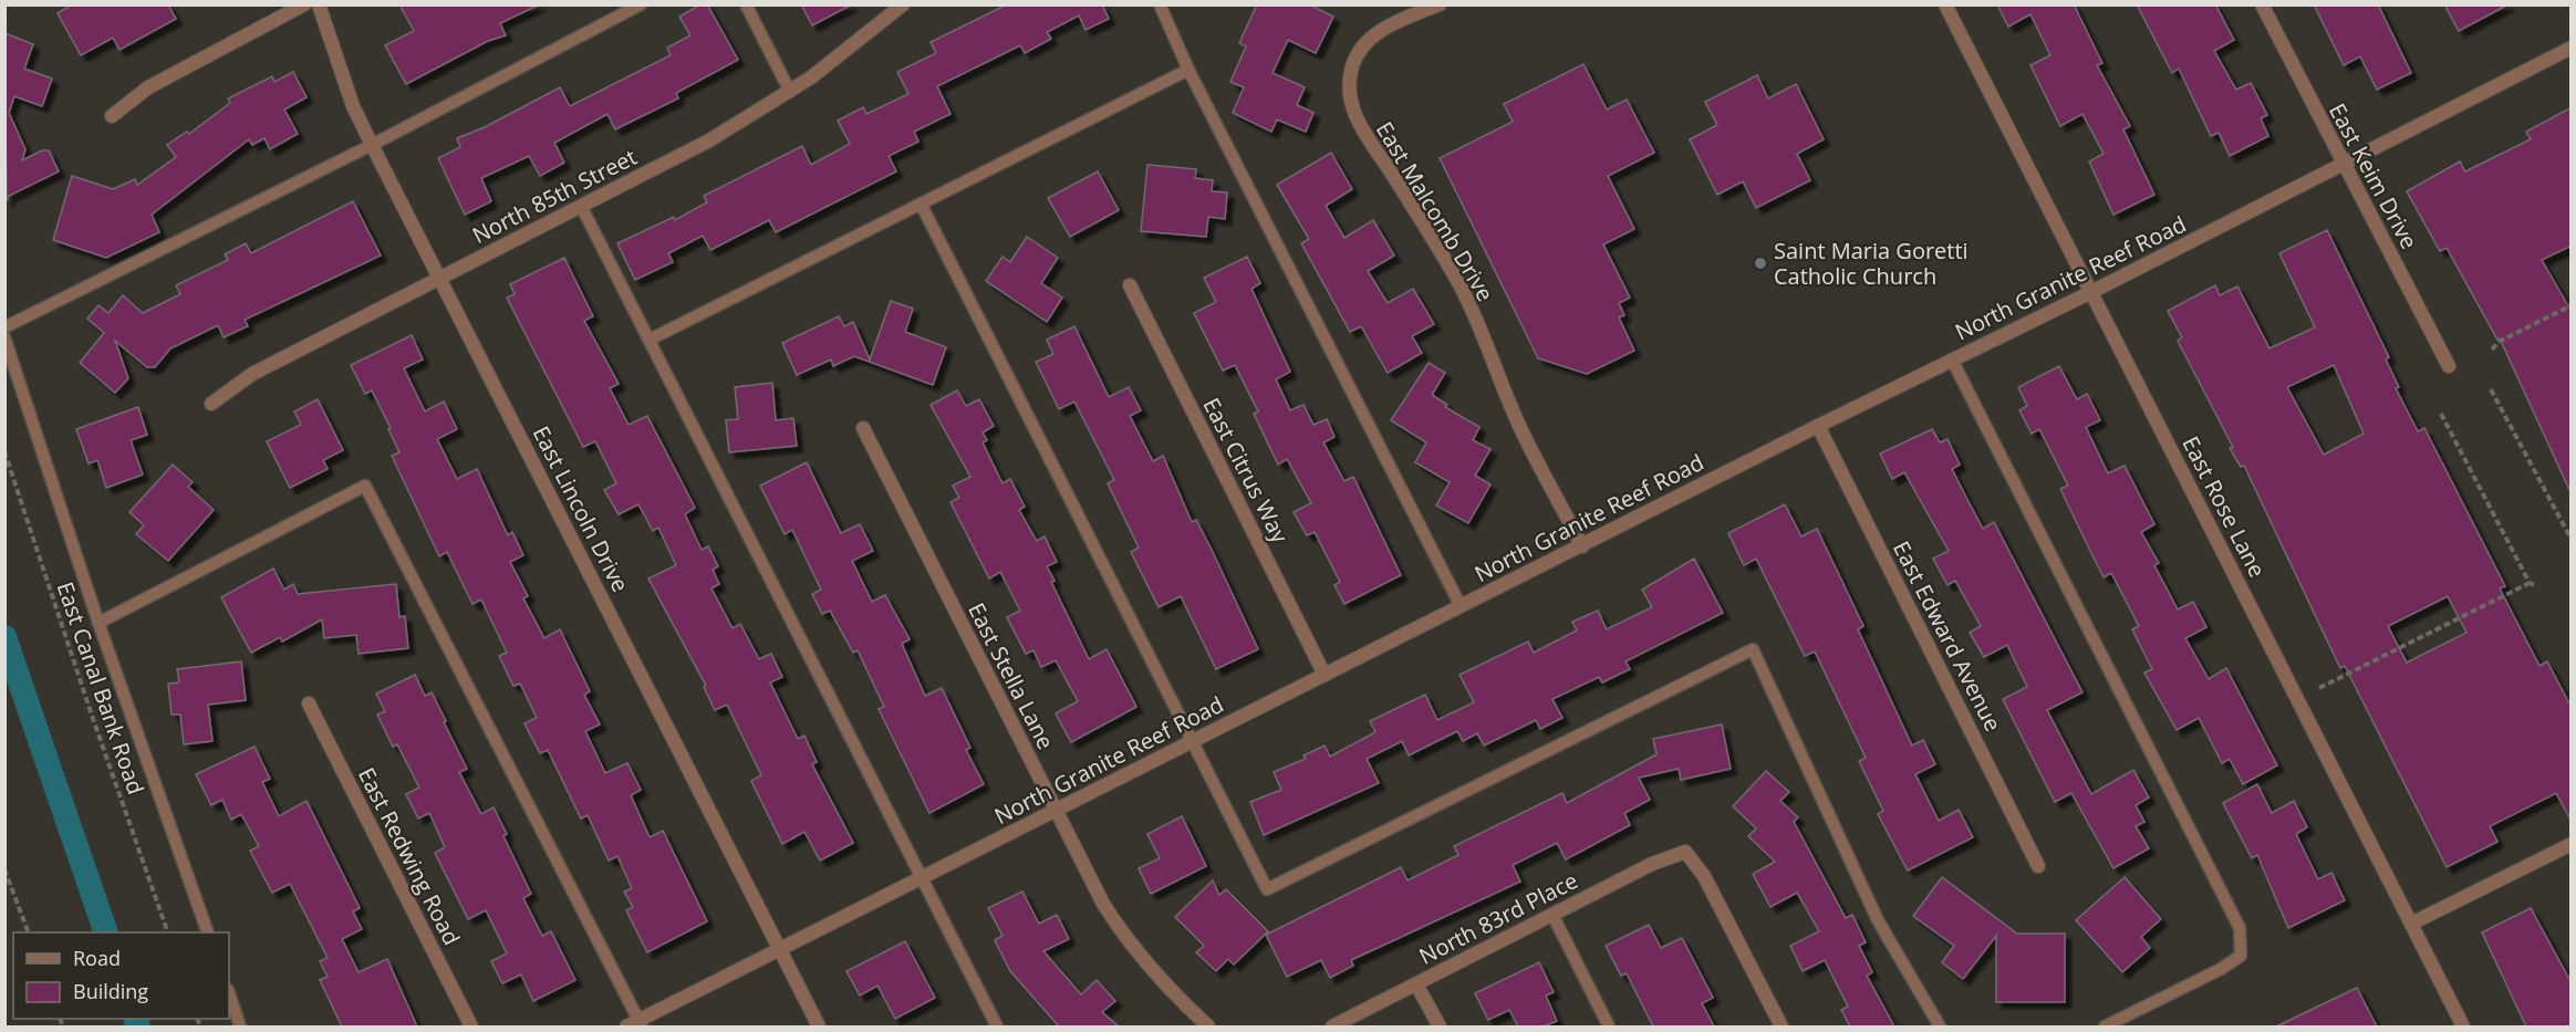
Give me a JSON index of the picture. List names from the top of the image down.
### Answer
{
  "streets": {
    "street": [
      "East Keim Drive",
      "North 85th Street",
      "East Malcomb Drive",
      "North Granite Reef Road",
      "East Citrus Way",
      "East Rose Lane",
      "East Lincoln Drive",
      "East Edward Avenue",
      "East Stella Lane",
      "East Redwing Road",
      "North 83rd Place"
    ],
    "path": ["East Canal Bank Road"]
  },
  "crossings": [
    ["East Keim Drive", "North Granite Reef Road"],
    ["North 85th Street", "East Lincoln Drive"],
    ["East Malcomb Drive", "North Granite Reef Road"],
    ["North Granite Reef Road", "East Citrus Way"],
    ["North Granite Reef Road", "East Rose Lane"],
    ["North Granite Reef Road", "East Lincoln Drive"],
    ["North Granite Reef Road", "East Edward Avenue"],
    ["North Granite Reef Road", "East Stella Lane"]
  ],
  "places": ["Saint Maria Goretti Catholic Church"],
  "legend": ["Road", "Building"]
}
